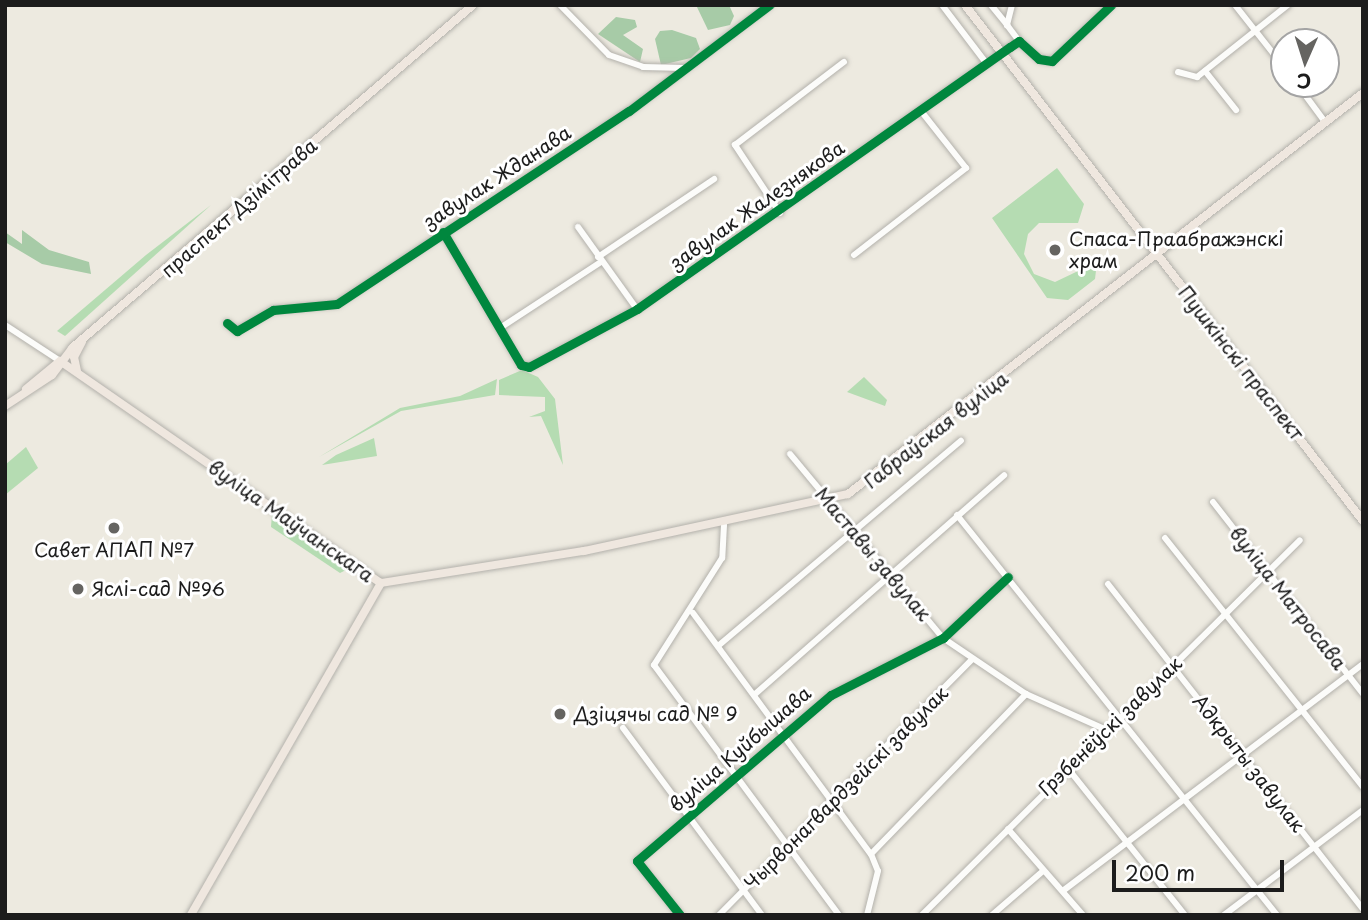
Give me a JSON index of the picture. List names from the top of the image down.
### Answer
{
  "streets": {
    "main road": [
      "праспект Дзімітрава",
      "Пушкінскі праспект",
      "Габраўская вуліца",
      "вуліца Маўчанскага"
    ],
    "street": [
      "завулак Жданава",
      "завулак Жалезнякова",
      "Маставы завулак",
      "вуліца Матросава",
      "Грэбенёўскі завулак",
      "вуліца Куйбышава",
      "Адкрыты завулак",
      "Чырвонагвардзейскі завулак"
    ]
  },
  "crossings": [
    ["завулак Жалезнякова", "Пушкінскі праспект"],
    ["праспект Дзімітрава", "вуліца Маўчанскага"],
    ["Пушкінскі праспект", "Габраўская вуліца"],
    ["Габраўская вуліца", "вуліца Маўчанскага"],
    ["Габраўская вуліца", "Маставы завулак"],
    ["Маставы завулак", "Грэбенёўскі завулак"],
    ["Маставы завулак", "вуліца Куйбышава"],
    ["Маставы завулак", "Чырвонагвардзейскі завулак"],
    ["вуліца Матросава", "Грэбенёўскі завулак"],
    ["Грэбенёўскі завулак", "Адкрыты завулак"]
  ],
  "places": [
    "Спаса-Праабражэнскі храм",
    "Савет АПАП №7",
    "Яслі-сад №96",
    "Дзіцячы сад № 9"
  ],
  "scale_bar": "200 m",
  "north": "bottom"
}
